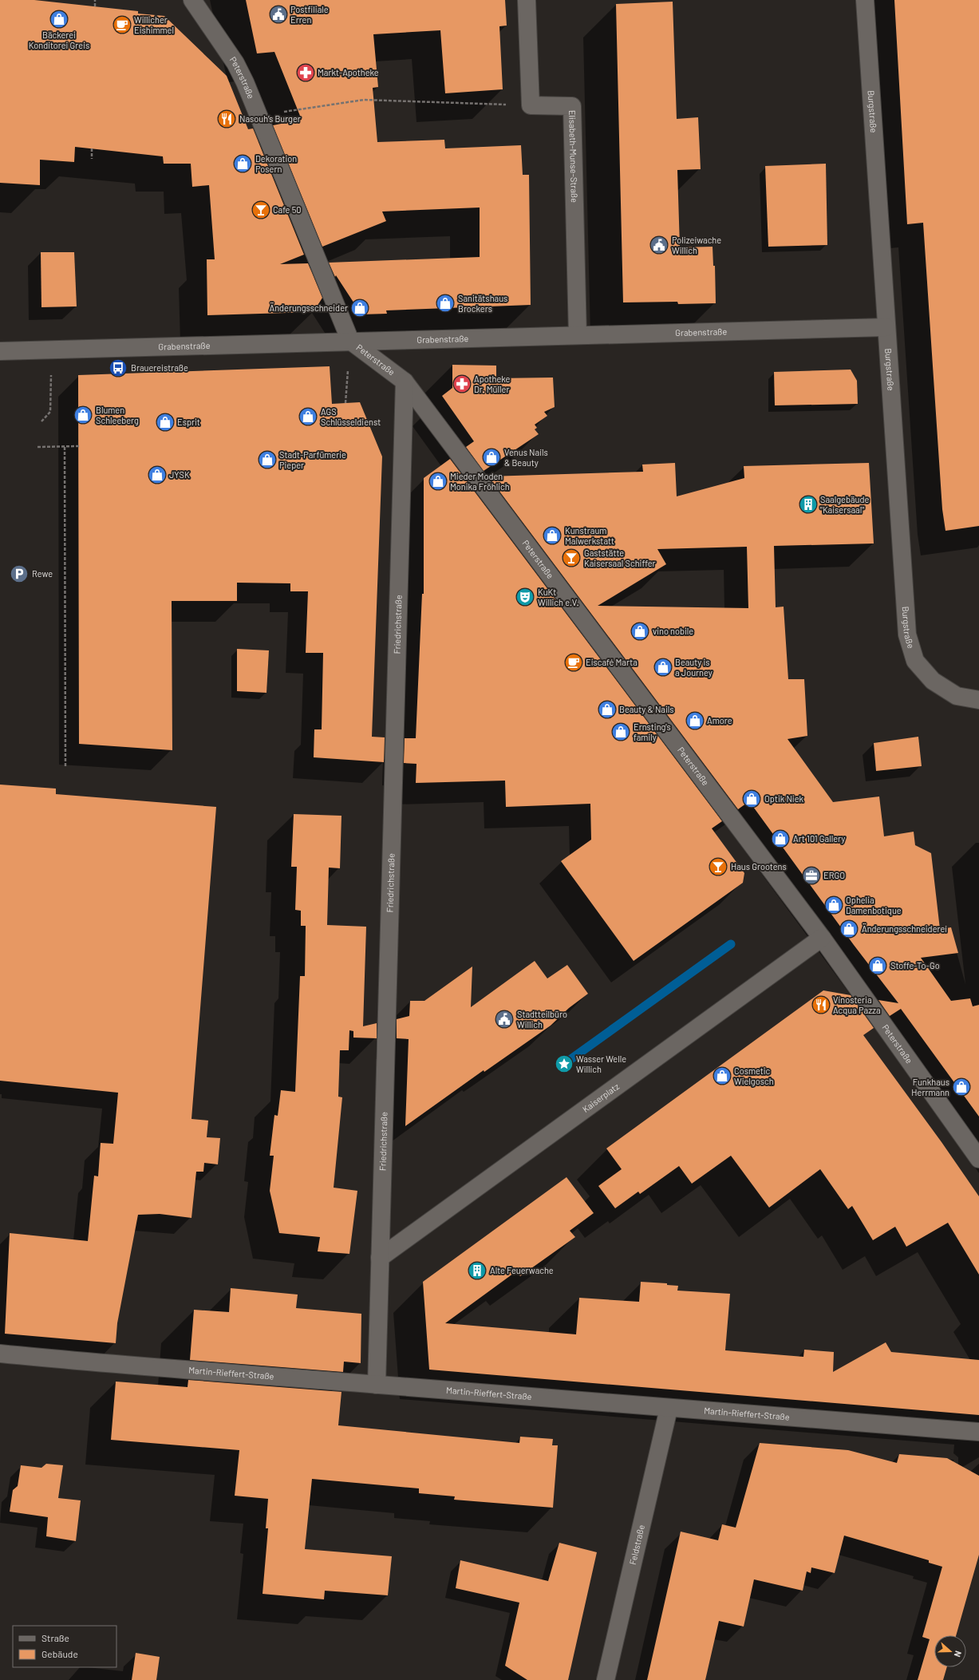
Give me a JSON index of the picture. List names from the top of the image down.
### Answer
{
  "streets": {
    "street": [
      "Peterstraße",
      "Burgstraße",
      "Elisabeth-Munse-Straße",
      "Grabenstraße",
      "Friedrichstraße",
      "Kaiserplatz",
      "Martin-Rieffert-Straße",
      "Feldstraße"
    ]
  },
  "crossings": [
    ["Peterstraße", "Grabenstraße"],
    ["Peterstraße", "Friedrichstraße"],
    ["Peterstraße", "Kaiserplatz"],
    ["Burgstraße", "Grabenstraße"],
    ["Elisabeth-Munse-Straße", "Grabenstraße"],
    ["Friedrichstraße", "Kaiserplatz"],
    ["Friedrichstraße", "Martin-Rieffert-Straße"],
    ["Martin-Rieffert-Straße", "Feldstraße"]
  ],
  "places": {
    "public building": ["Postfiliale Erren", "Polizeiwache Willich", "Stadtteilbüro Willich"],
    "shop": [
      "Bäckerei Konditorei Greis",
      "Dekoration Posern",
      "Sanitätshaus Brockers",
      "Änderungsschneider",
      "Blumen Schleeberg",
      "AGS Schlüsseldienst",
      "Esprit",
      "Venus Nails & Beauty",
      "Stadt-Parfümerie Pieper",
      "JYSK",
      "Mieder Moden Monika Fröhlich",
      "Kunstraum Malwerkstatt",
      "vino nobile",
      "Beauty is a Journey",
      "Beauty & Nails",
      "Amore",
      "Ernsting's family",
      "Optik Niek",
      "Art 101 Gallery",
      "Ophelia Damenbotique",
      "Änderungsschneiderei",
      "Stoffe-To-Go",
      "Cosmetic Wielgosch",
      "Funkhaus Herrmann"
    ],
    "cafe": ["Willicher Eishimmel", "Eiscafé Marta"],
    "pharmacy": ["Markt-Apotheke", "Apotheke Dr. Müller"],
    "restaurant": ["Nasouh’s Burger", "Vinosteria Acqua Pazza"],
    "bar": ["Cafe 50", "Gaststätte Kaisersaal Schiffer", "Haus Grootens"],
    "bus stop": ["Brauereistraße"],
    "building": ["Saalgebäude \"Kaisersaal\"", "Alte Feuerwache"],
    "parking": ["Rewe"],
    "theatre": ["KuKt Willich e.V."],
    "office": ["ERGO"],
    "place": ["Wasser Welle Willich"]
  },
  "legend": ["Straße", "Gebäude"],
  "north": "right"
}
